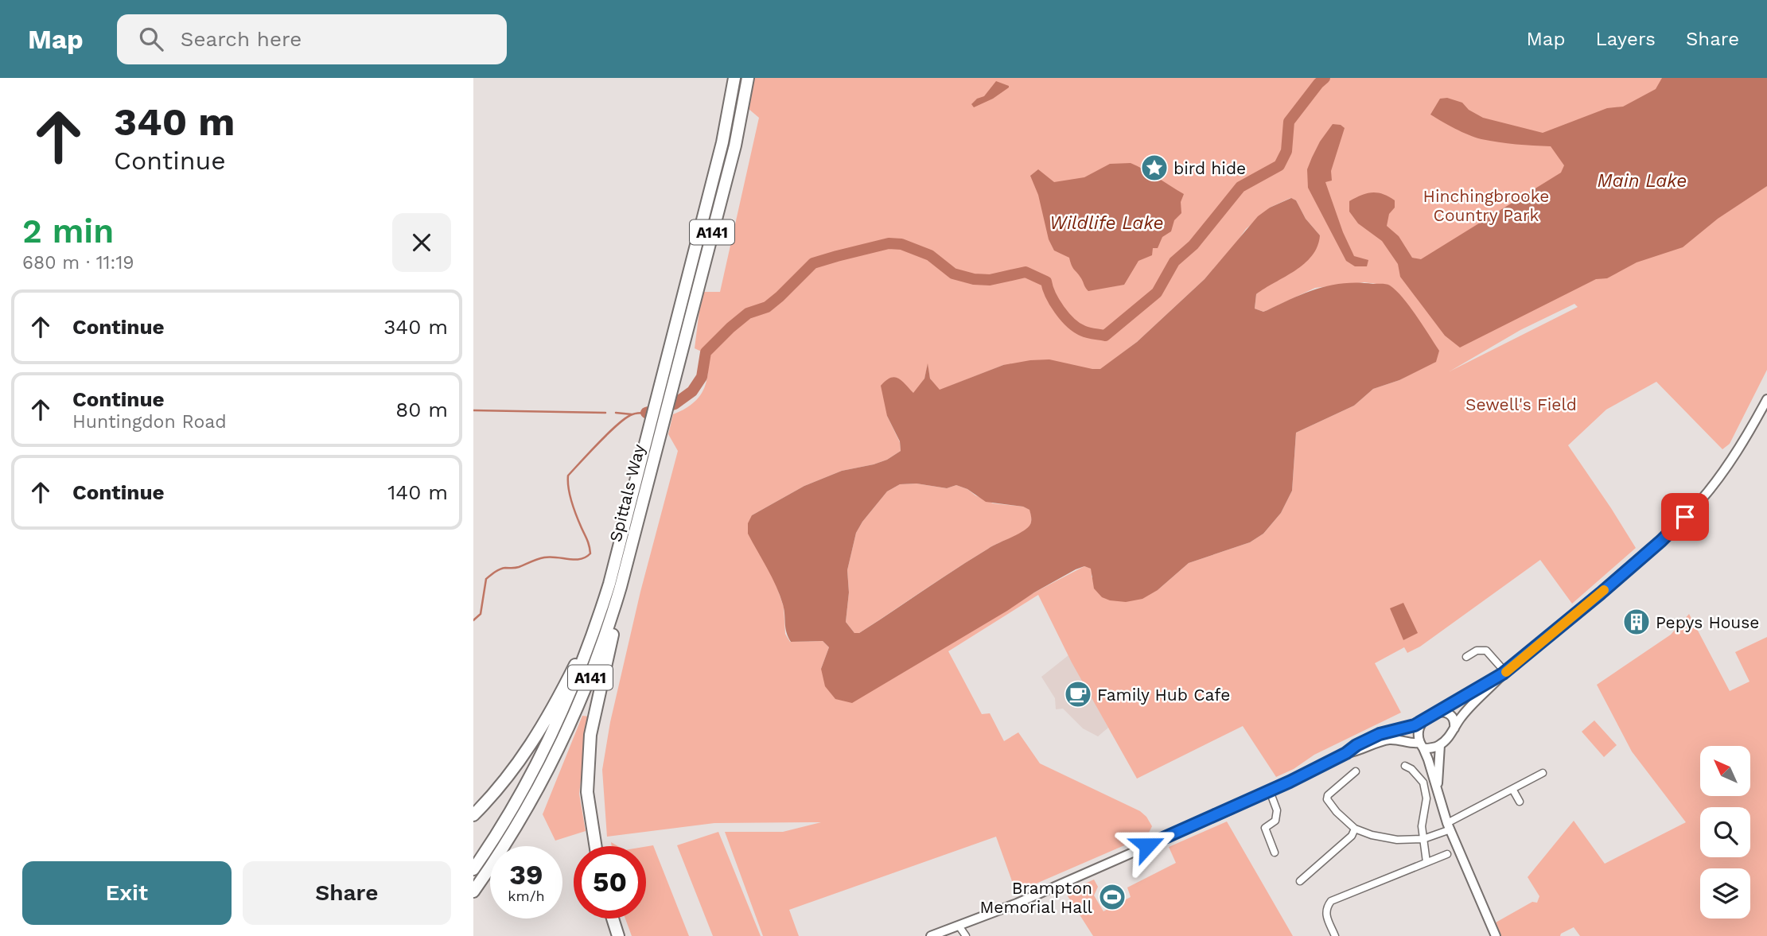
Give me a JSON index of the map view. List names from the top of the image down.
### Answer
{
  "streets": {
    "highway": ["A141", "Spittals Way"]
  },
  "water": ["Main Lake", "Wildlife Lake"],
  "parks": ["Hinchingbrooke Country Park", "Sewell's Field"],
  "places": {
    "place": ["bird hide"],
    "building": ["Pepys House"],
    "cafe": ["Family Hub Cafe"],
    "sports": ["Brampton Memorial Hall"]
  },
  "north": "top left",
  "page": {
    "header": "Map",
    "search": "Search here",
    "nav": ["Map", "Layers", "Share"],
    "turn": ["340 m", "Continue"],
    "heading": ["2 min", "680 m · 11:19"],
    "list": [
      {
        "name": "Continue",
        "value": "340 m"
      },
      {
        "name": "Continue",
        "note": "Huntingdon Road",
        "value": "80 m"
      },
      {
        "name": "Continue",
        "value": "140 m"
      }
    ],
    "speed": "39 km/h",
    "limit": "50",
    "buttons": ["Exit", "Share"]
  }
}
